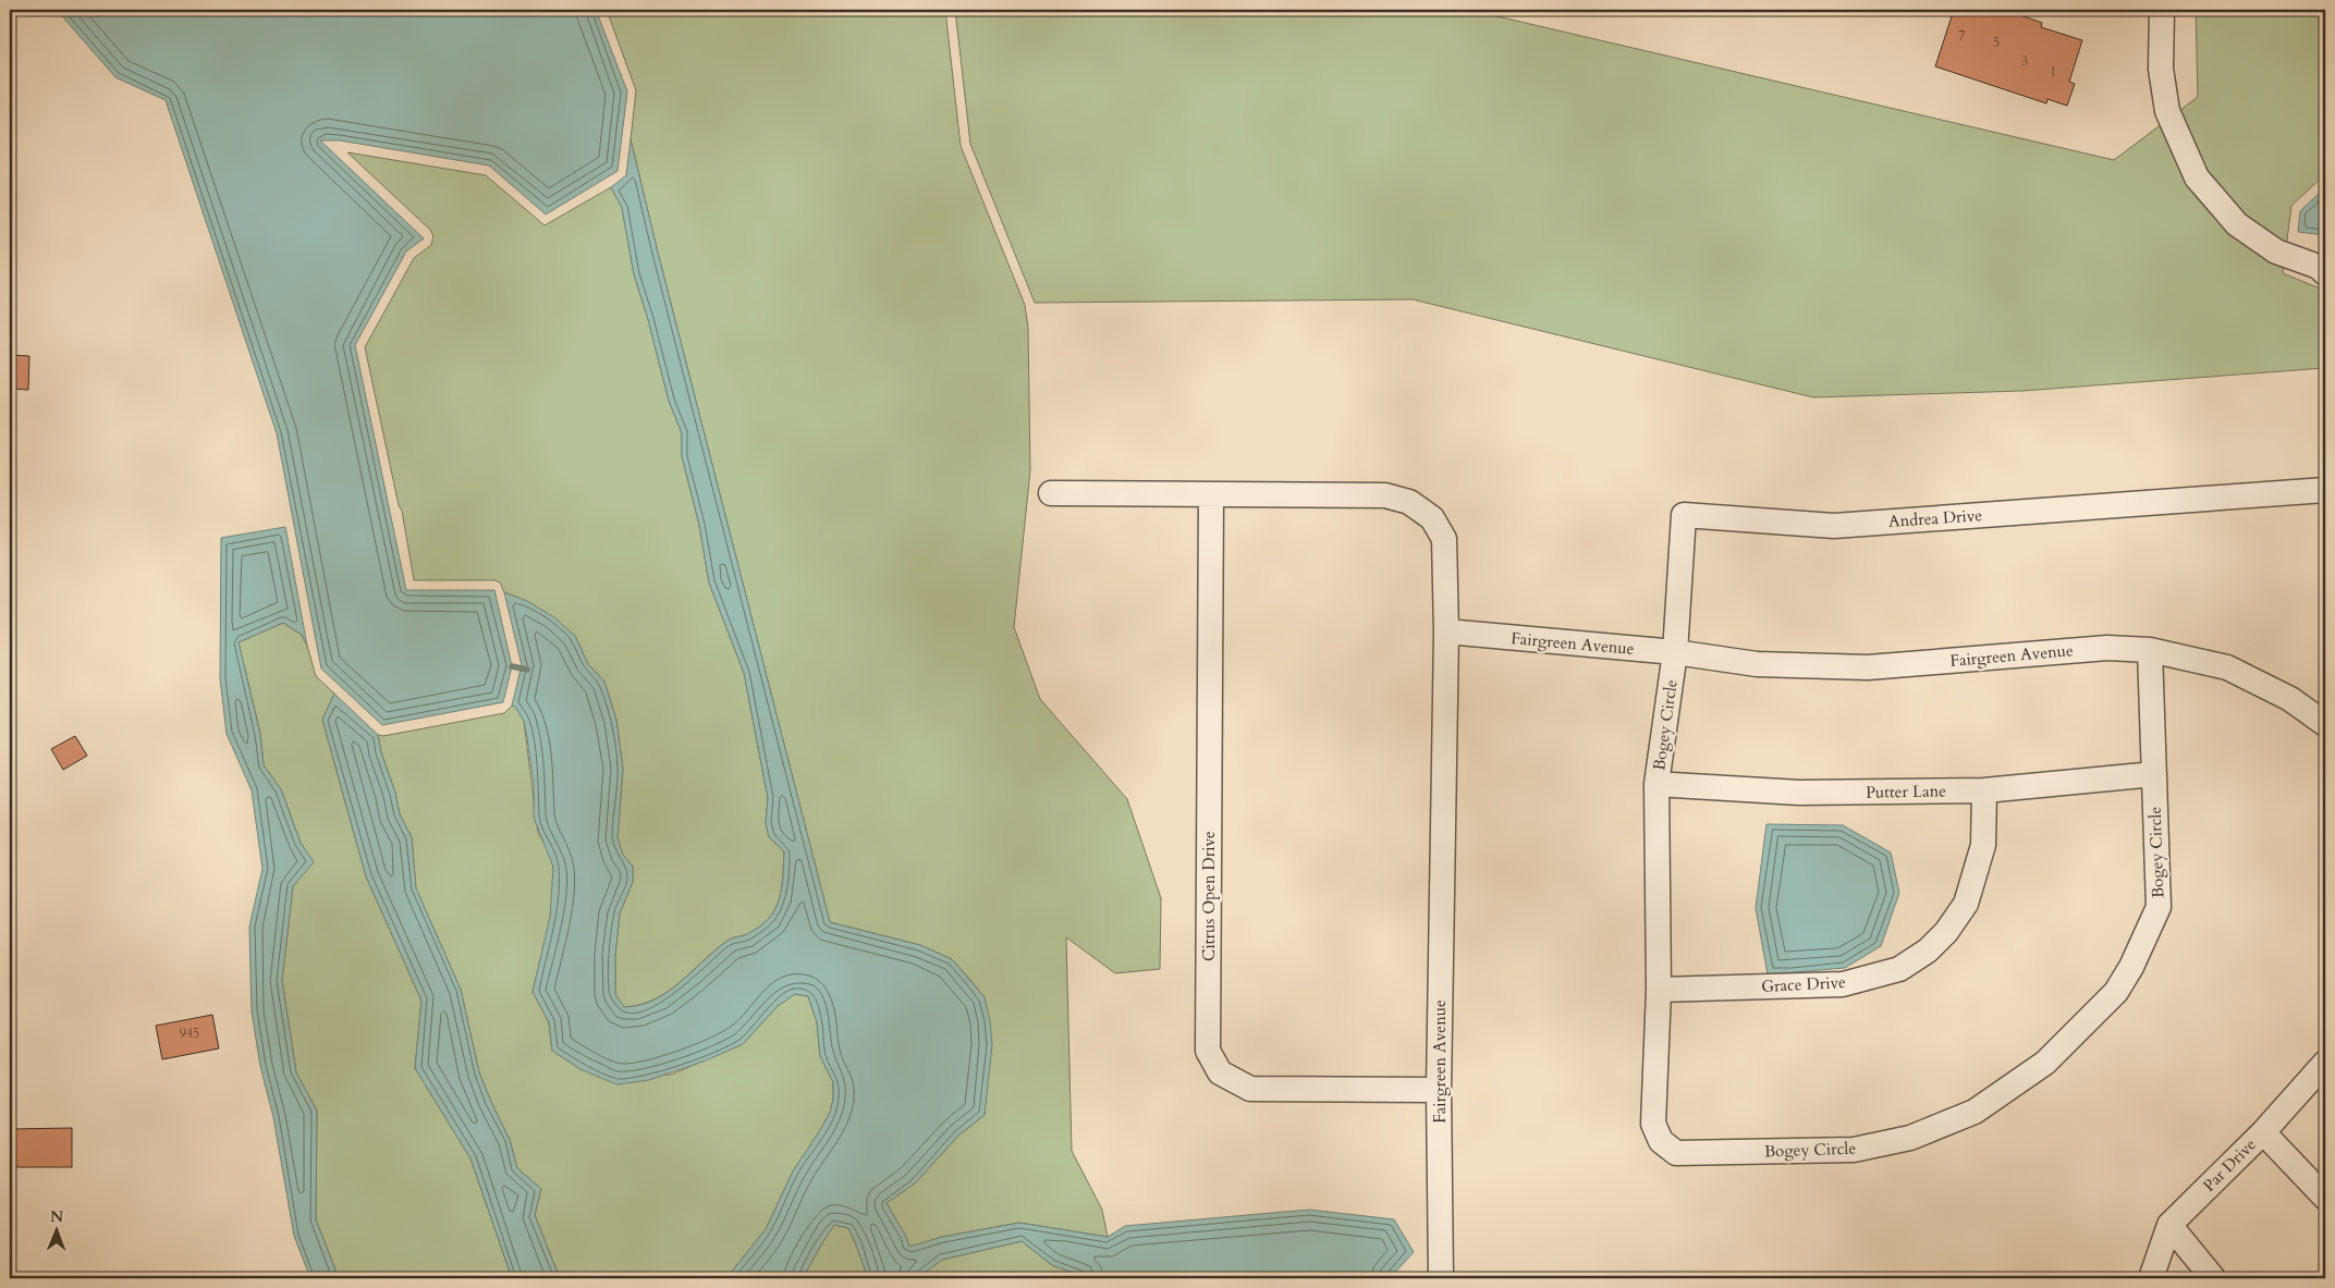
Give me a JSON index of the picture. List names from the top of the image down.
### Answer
{
  "streets": {
    "street": [
      "Andrea Drive",
      "Fairgreen Avenue",
      "Bogey Circle",
      "Putter Lane",
      "Citrus Open Drive",
      "Grace Drive",
      "Par Drive"
    ]
  },
  "crossings": [
    ["Andrea Drive", "Fairgreen Avenue"],
    ["Andrea Drive", "Bogey Circle"],
    ["Fairgreen Avenue", "Bogey Circle"],
    ["Fairgreen Avenue", "Citrus Open Drive"],
    ["Bogey Circle", "Putter Lane"],
    ["Bogey Circle", "Grace Drive"],
    ["Putter Lane", "Grace Drive"]
  ],
  "house_numbers": [
    "7",
    "5",
    "3",
    "1",
    "945"
  ],
  "north": "top"
}
